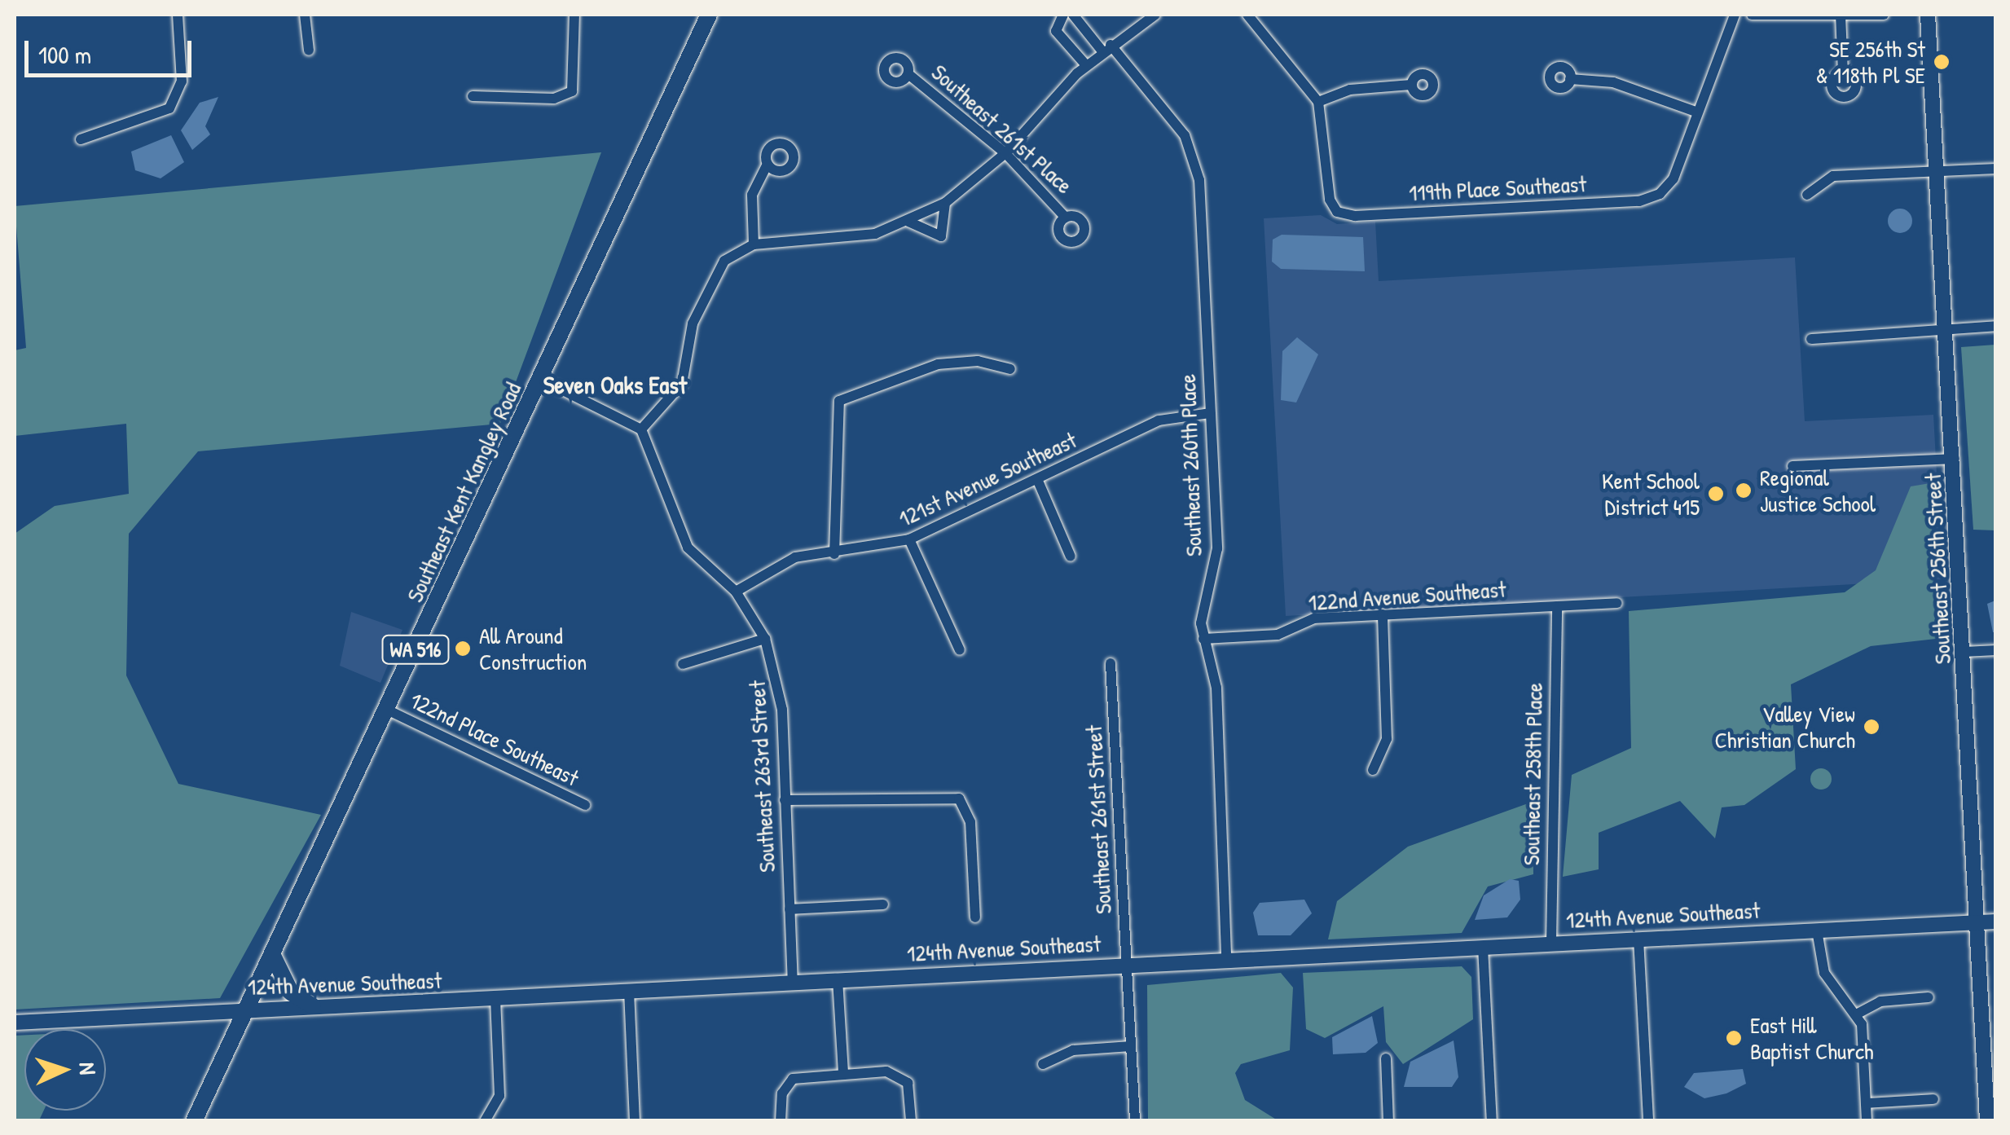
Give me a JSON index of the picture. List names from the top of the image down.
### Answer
{
  "streets": {
    "main road": ["Southeast Kent Kangley Road", "WA 516"],
    "street": [
      "Southeast 261st Place",
      "119th Place Southeast",
      "Southeast 260th Place",
      "121st Avenue Southeast",
      "Southeast 256th Street",
      "122nd Avenue Southeast",
      "122nd Place Southeast",
      "Southeast 258th Place",
      "Southeast 263rd Street",
      "Southeast 261st Street",
      "124th Avenue Southeast"
    ]
  },
  "crossings": [
    ["Southeast 260th Place", "121st Avenue Southeast"],
    ["Southeast 260th Place", "122nd Avenue Southeast"],
    ["Southeast 260th Place", "124th Avenue Southeast"],
    ["121st Avenue Southeast", "Southeast 263rd Street"],
    ["Southeast Kent Kangley Road", "122nd Place Southeast"],
    ["Southeast Kent Kangley Road", "124th Avenue Southeast"],
    ["Southeast 256th Street", "124th Avenue Southeast"],
    ["122nd Avenue Southeast", "Southeast 258th Place"],
    ["Southeast 258th Place", "124th Avenue Southeast"],
    ["Southeast 263rd Street", "124th Avenue Southeast"],
    ["Southeast 261st Street", "124th Avenue Southeast"]
  ],
  "districts": ["Seven Oaks East"],
  "places": [
    "SE 256th St & 118th Pl SE",
    "Regional Justice School",
    "Kent School District 415",
    "All Around Construction",
    "Valley View Christian Church",
    "East Hill Baptist Church"
  ],
  "scale_bar": "100 m",
  "north": "right"
}
